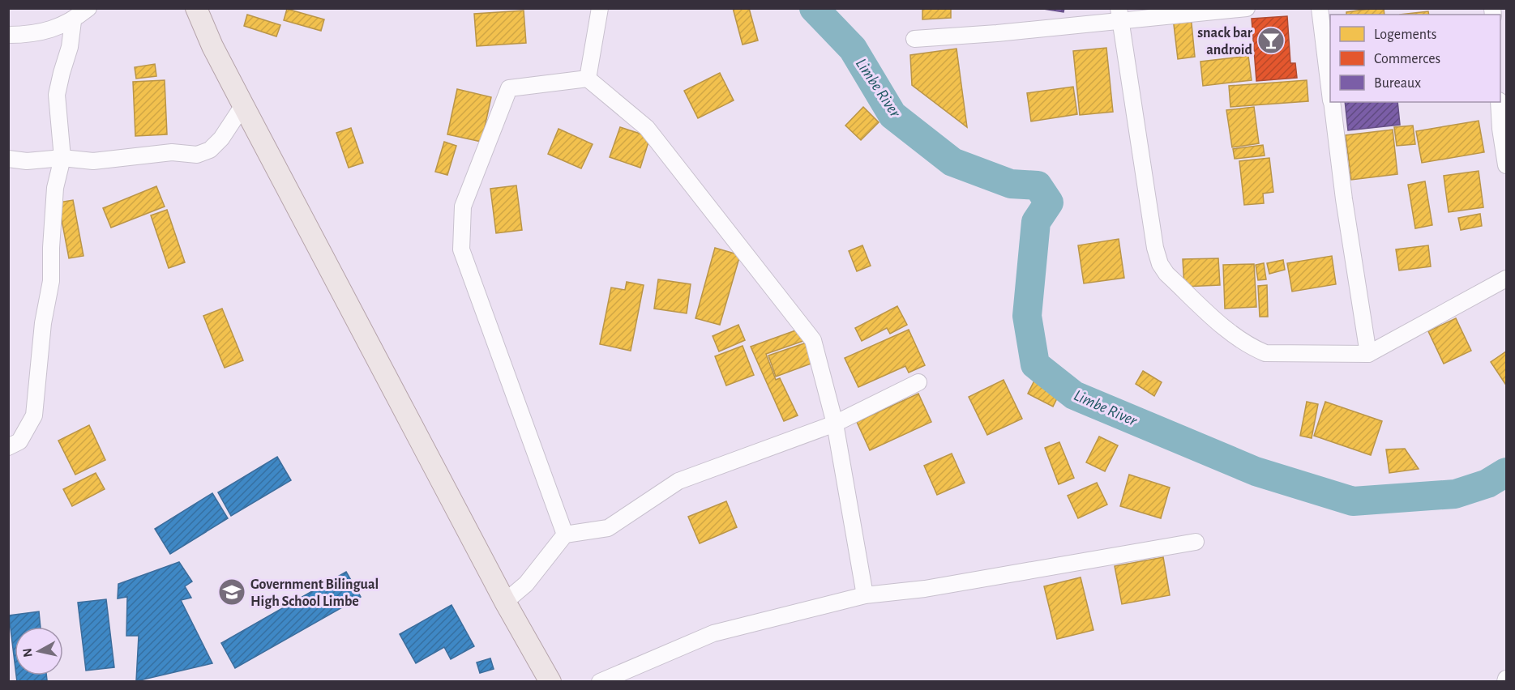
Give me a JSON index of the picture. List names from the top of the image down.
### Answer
{
  "water": ["Limbe River"],
  "places": {
    "bar": ["snack bar android"],
    "school or university": ["Government Bilingual High School Limbe"]
  },
  "legend": ["Logements", "Commerces", "Bureaux"],
  "north": "left"
}
